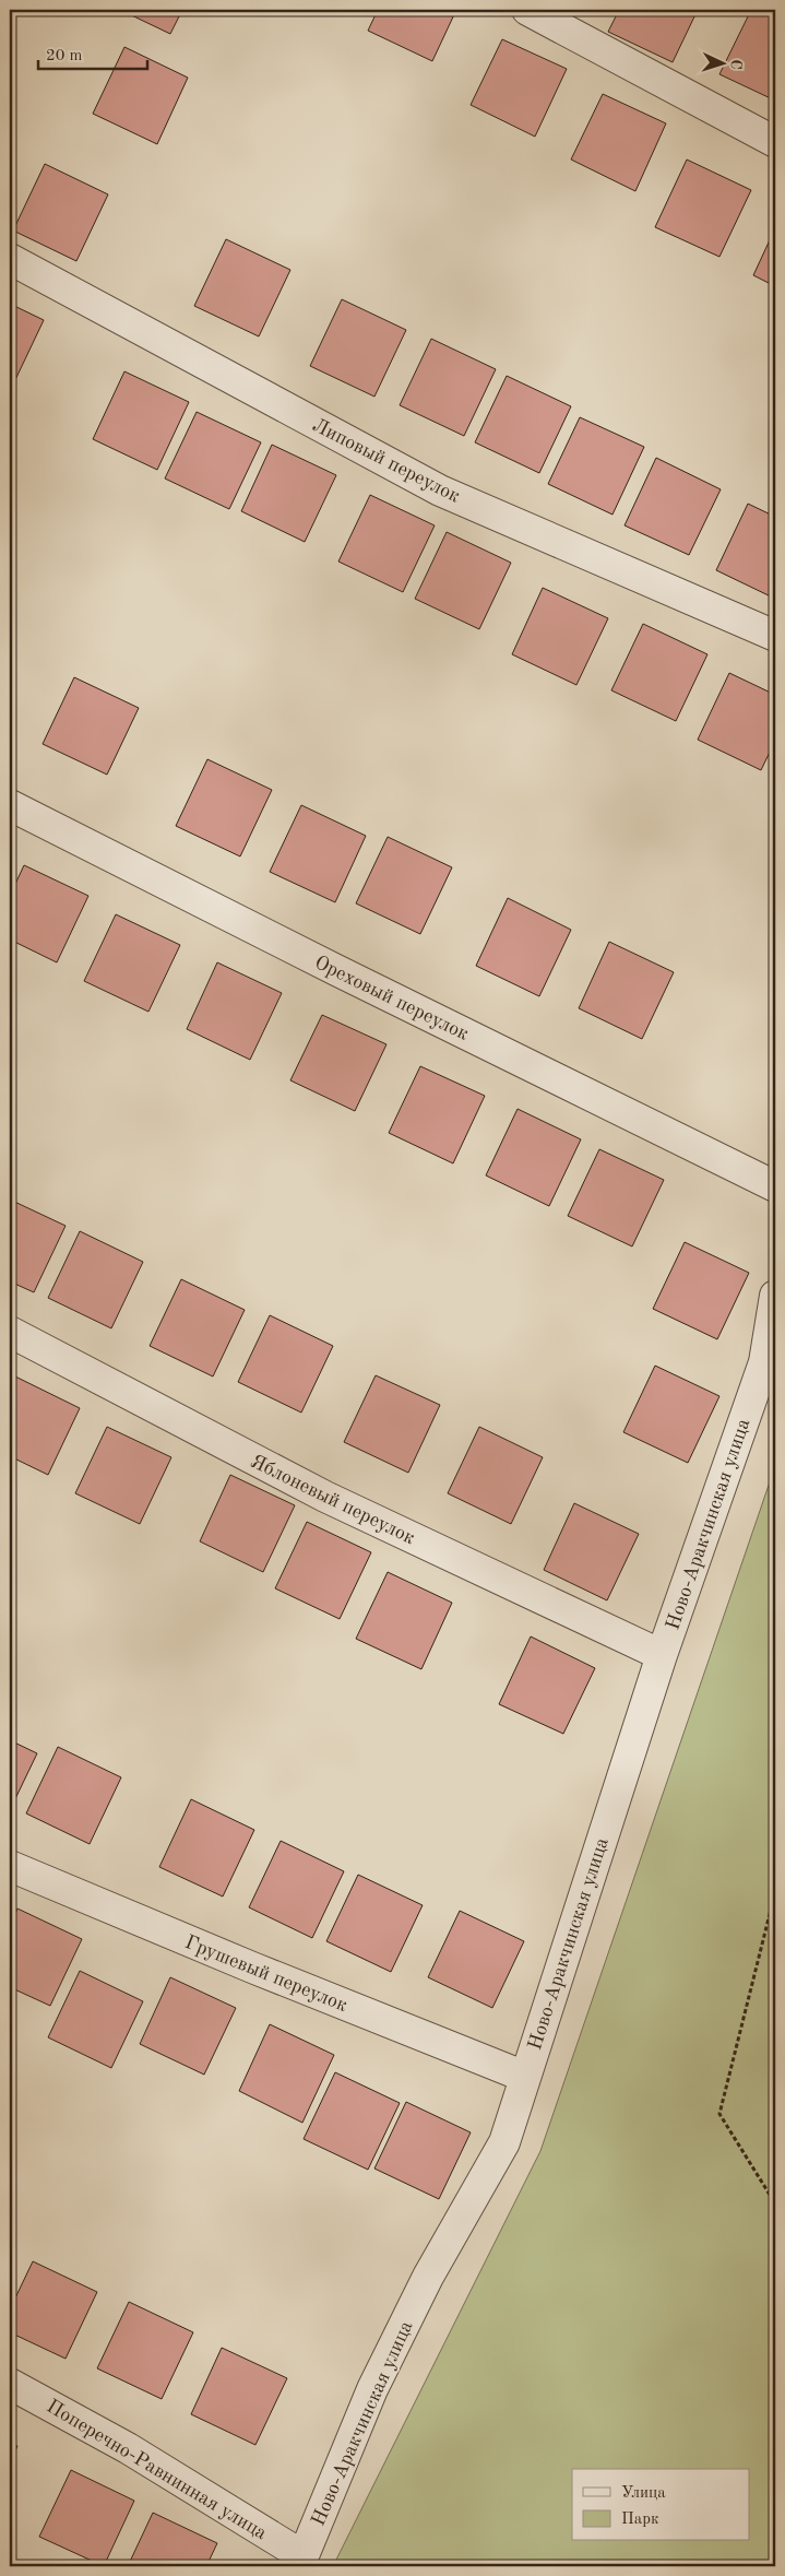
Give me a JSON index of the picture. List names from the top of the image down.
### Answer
{
  "streets": {
    "street": [
      "Липовый переулок",
      "Ореховый переулок",
      "Яблоневый переулок",
      "Ново-Аракчинская улица",
      "Грушевый переулок",
      "Поперечно-Равнинная улица"
    ]
  },
  "crossings": [
    ["Яблоневый переулок", "Ново-Аракчинская улица"],
    ["Ново-Аракчинская улица", "Грушевый переулок"],
    ["Ново-Аракчинская улица", "Поперечно-Равнинная улица"]
  ],
  "legend": ["Улица", "Парк"],
  "scale_bar": "20 m",
  "north": "right"
}
